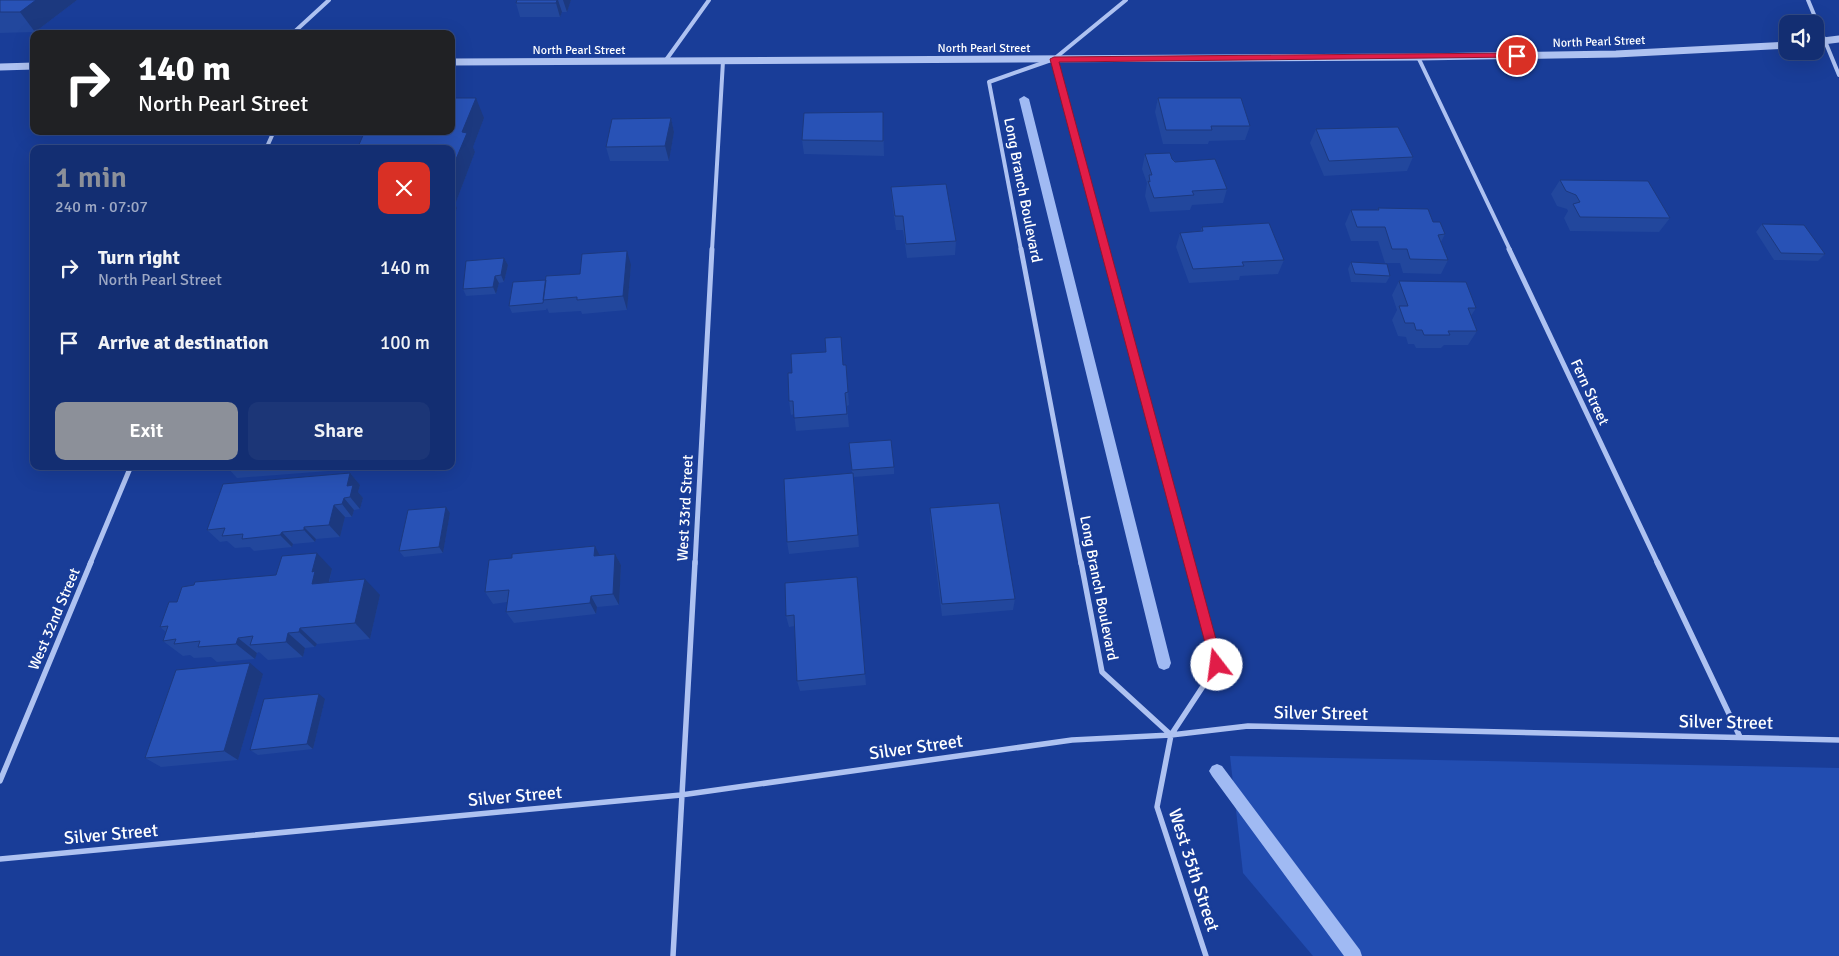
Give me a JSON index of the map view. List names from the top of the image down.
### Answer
{
  "streets": {
    "street": [
      "North Pearl Street",
      "Long Branch Boulevard",
      "Fern Street",
      "West 33rd Street",
      "West 32nd Street",
      "Silver Street",
      "West 35th Street"
    ]
  },
  "crossings": [
    ["North Pearl Street", "Long Branch Boulevard"],
    ["North Pearl Street", "Fern Street"],
    ["North Pearl Street", "West 33rd Street"],
    ["Long Branch Boulevard", "Silver Street"],
    ["Long Branch Boulevard", "West 35th Street"],
    ["Fern Street", "Silver Street"],
    ["West 33rd Street", "Silver Street"],
    ["Silver Street", "West 35th Street"]
  ],
  "page": {
    "turn": ["140 m", "North Pearl Street"],
    "heading": ["1 min", "240 m · 07:07"],
    "list": [
      {
        "name": "Turn right",
        "note": "North Pearl Street",
        "value": "140 m"
      },
      {
        "name": "Arrive at destination",
        "value": "100 m"
      }
    ],
    "buttons": ["Exit", "Share"]
  }
}
